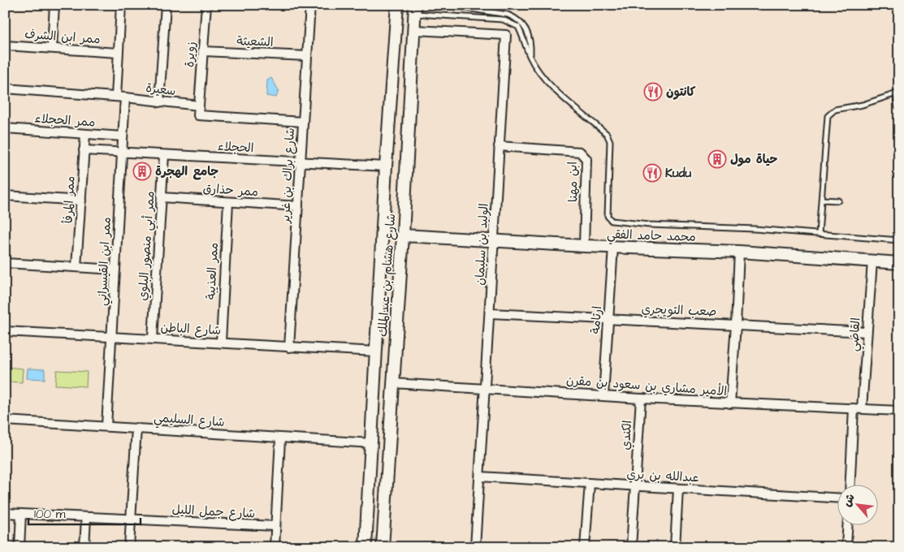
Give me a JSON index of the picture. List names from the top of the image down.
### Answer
{
  "streets": {
    "street": [
      "ممر ابن الشرف",
      "الشعيثة",
      "زويرة",
      "سعيرة",
      "ممر الحجلاء",
      "الحجلاء",
      "شارع براك بن غرير",
      "ابن مهنا",
      "ممر حذارق",
      "ممر المرفأ",
      "محمد حامد الفقي",
      "الوليد بن سليمان",
      "ممر أبي منصور البلوي",
      "ممر ابن القيسراني",
      "ممر العذيبة",
      "شارع هشام بن عبدالملك",
      "صعب التويجري",
      "ارتامة",
      "شارع الباطن",
      "القاضي",
      "الأمير مشاري بن سعود بن مقرن",
      "شارع السليمي",
      "الكندي",
      "عبدالله بن بري",
      "شارع جمل الليل"
    ]
  },
  "crossings": [
    ["الشعيثة", "زويرة"],
    ["الشعيثة", "شارع براك بن غرير"],
    ["زويرة", "سعيرة"],
    ["سعيرة", "ممر ابن القيسراني"],
    ["ممر الحجلاء", "ممر المرفأ"],
    ["ممر الحجلاء", "ممر ابن القيسراني"],
    ["الحجلاء", "شارع براك بن غرير"],
    ["الحجلاء", "ممر المرفأ"],
    ["الحجلاء", "ممر أبي منصور البلوي"],
    ["الحجلاء", "ممر ابن القيسراني"],
    ["الحجلاء", "شارع هشام بن عبدالملك"],
    ["شارع براك بن غرير", "ممر حذارق"],
    ["شارع براك بن غرير", "شارع الباطن"],
    ["ابن مهنا", "محمد حامد الفقي"],
    ["ابن مهنا", "الوليد بن سليمان"],
    ["ممر حذارق", "ممر أبي منصور البلوي"],
    ["ممر حذارق", "ممر العذيبة"],
    ["محمد حامد الفقي", "الوليد بن سليمان"],
    ["محمد حامد الفقي", "شارع هشام بن عبدالملك"],
    ["محمد حامد الفقي", "ارتامة"],
    ["محمد حامد الفقي", "القاضي"],
    ["الوليد بن سليمان", "شارع هشام بن عبدالملك"],
    ["الوليد بن سليمان", "صعب التويجري"],
    ["الوليد بن سليمان", "الأمير مشاري بن سعود بن مقرن"],
    ["الوليد بن سليمان", "عبدالله بن بري"],
    ["ممر أبي منصور البلوي", "شارع الباطن"],
    ["ممر ابن القيسراني", "شارع الباطن"],
    ["ممر ابن القيسراني", "شارع السليمي"],
    ["ممر العذيبة", "شارع الباطن"],
    ["شارع هشام بن عبدالملك", "شارع الباطن"],
    ["شارع هشام بن عبدالملك", "الأمير مشاري بن سعود بن مقرن"],
    ["شارع هشام بن عبدالملك", "شارع السليمي"],
    ["صعب التويجري", "ارتامة"],
    ["صعب التويجري", "القاضي"],
    ["ارتامة", "الأمير مشاري بن سعود بن مقرن"],
    ["القاضي", "الأمير مشاري بن سعود بن مقرن"],
    ["الأمير مشاري بن سعود بن مقرن", "الكندي"],
    ["الكندي", "عبدالله بن بري"]
  ],
  "places": {
    "restaurant": ["كانتون", "Kudu"],
    "building": ["حياة مول", "جامع الهجرة"]
  },
  "scale_bar": "100 m",
  "north": "top left"
}
